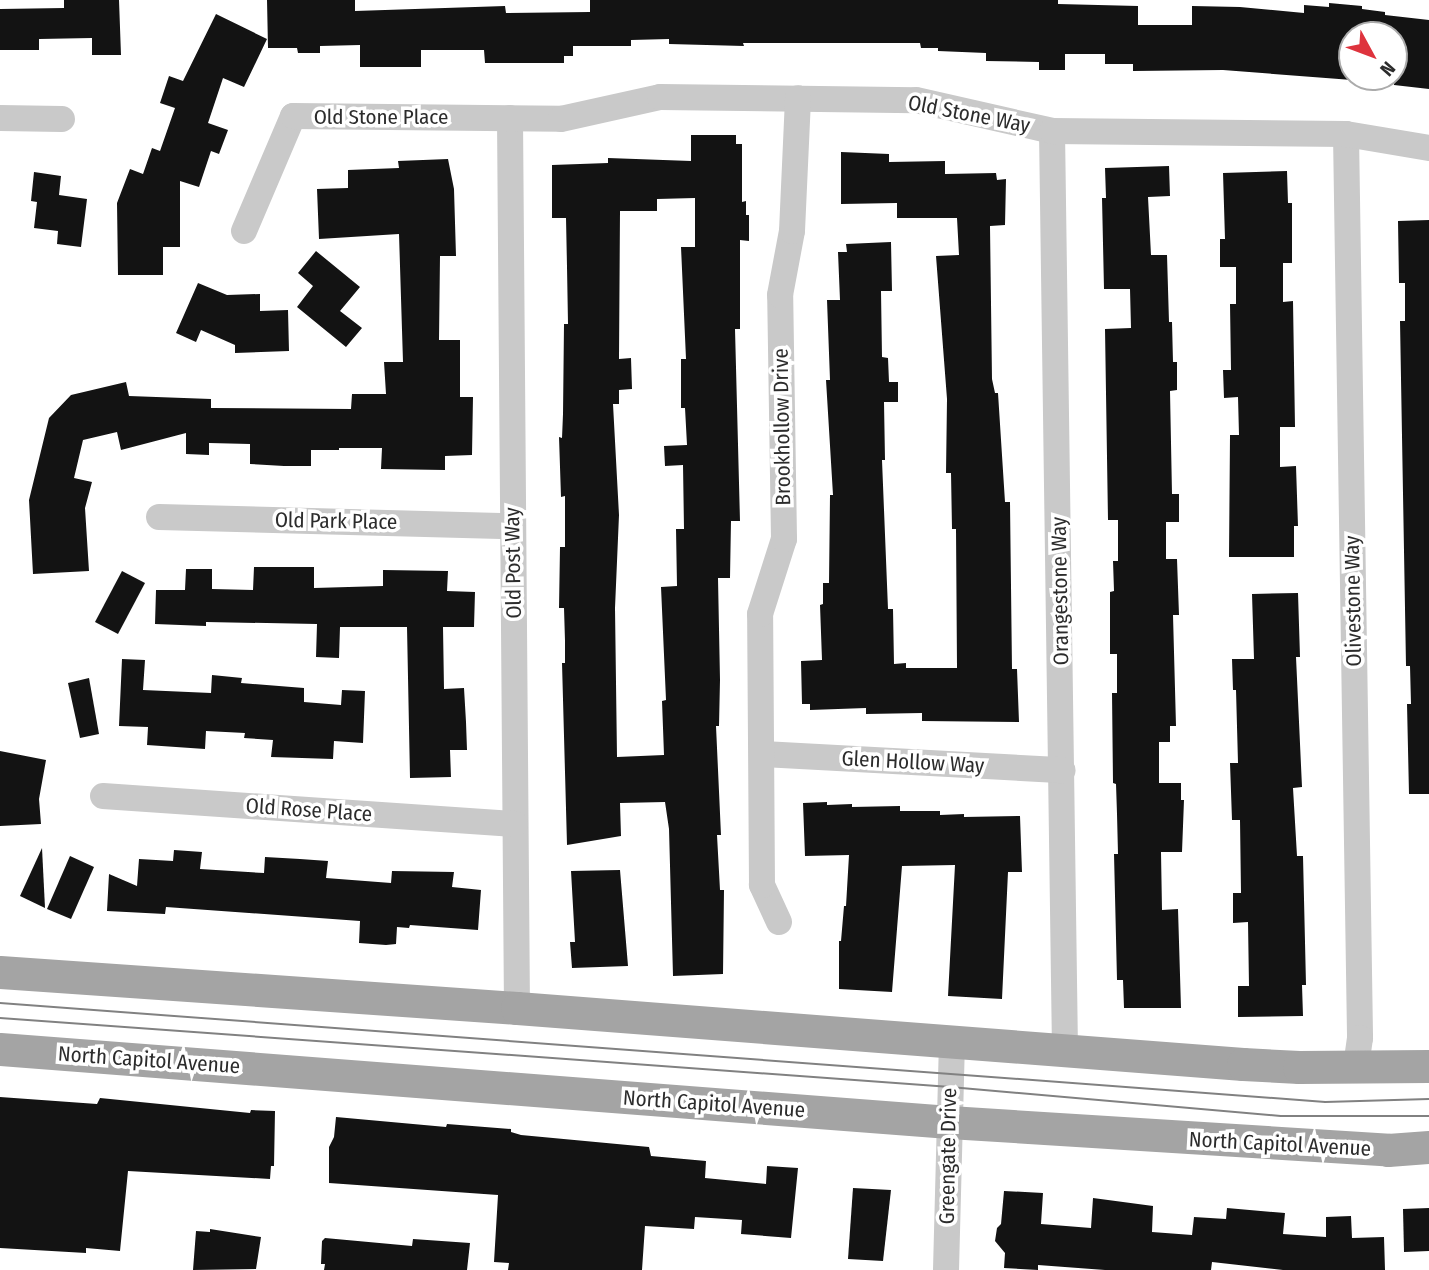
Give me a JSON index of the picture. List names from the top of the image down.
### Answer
{
  "streets": {
    "main road": ["North Capitol Avenue"],
    "street": [
      "Old Stone Way",
      "Old Stone Place",
      "Brookhollow Drive",
      "Old Park Place",
      "Old Post Way",
      "Orangestone Way",
      "Olivestone Way",
      "Glen Hollow Way",
      "Old Rose Place",
      "Greengate Drive"
    ]
  },
  "crossings": [
    ["Old Stone Way", "Old Stone Place"],
    ["Old Stone Way", "Brookhollow Drive"],
    ["Old Stone Way", "Old Post Way"],
    ["Old Stone Way", "Orangestone Way"],
    ["Old Stone Way", "Olivestone Way"],
    ["Old Stone Place", "Old Post Way"],
    ["Brookhollow Drive", "Glen Hollow Way"],
    ["Old Park Place", "Old Post Way"],
    ["Old Post Way", "Old Rose Place"],
    ["Orangestone Way", "Glen Hollow Way"],
    ["North Capitol Avenue", "Greengate Drive"]
  ],
  "north": "bottom right"
}
